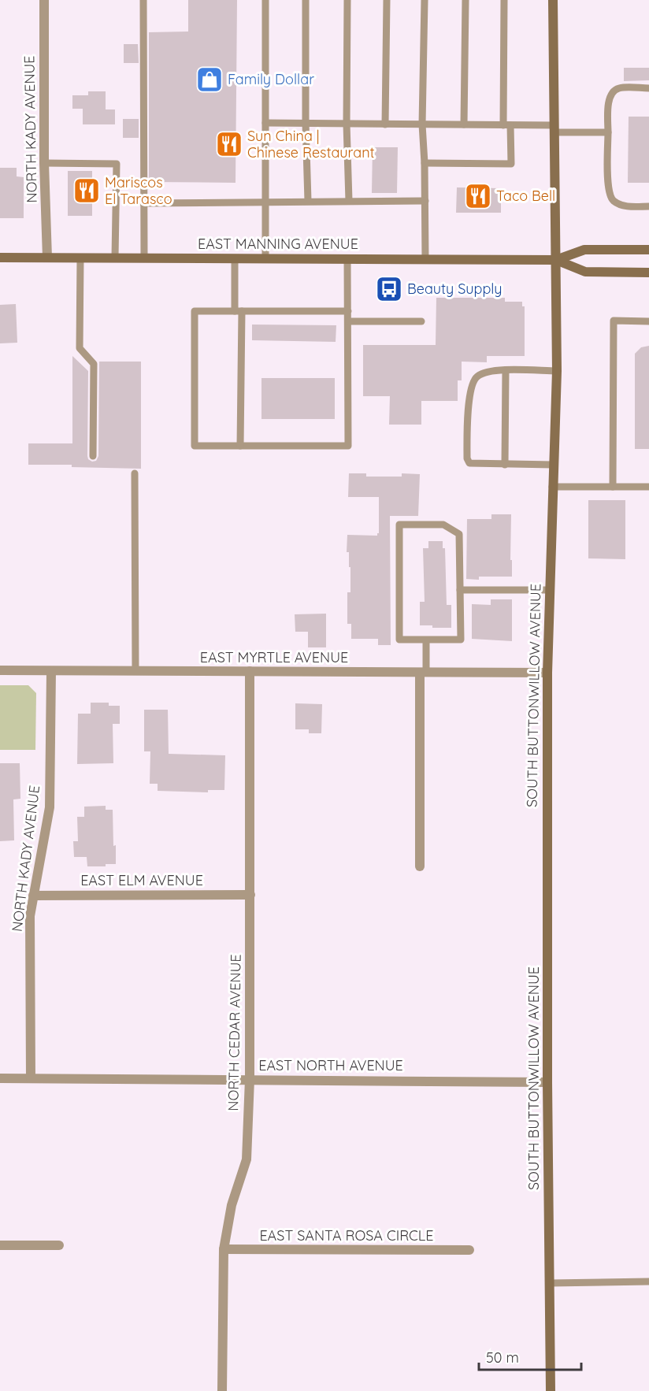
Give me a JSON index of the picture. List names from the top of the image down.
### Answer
{
  "streets": {
    "street": [
      "NORTH KADY AVENUE",
      "EAST MANNING AVENUE",
      "EAST MYRTLE AVENUE",
      "SOUTH BUTTONWILLOW AVENUE",
      "EAST ELM AVENUE",
      "NORTH CEDAR AVENUE",
      "EAST NORTH AVENUE",
      "EAST SANTA ROSA CIRCLE"
    ]
  },
  "crossings": [
    ["NORTH KADY AVENUE", "EAST MANNING AVENUE"],
    ["NORTH KADY AVENUE", "EAST MYRTLE AVENUE"],
    ["NORTH KADY AVENUE", "EAST ELM AVENUE"],
    ["NORTH KADY AVENUE", "EAST NORTH AVENUE"],
    ["EAST MANNING AVENUE", "SOUTH BUTTONWILLOW AVENUE"],
    ["EAST MYRTLE AVENUE", "SOUTH BUTTONWILLOW AVENUE"],
    ["EAST MYRTLE AVENUE", "NORTH CEDAR AVENUE"],
    ["SOUTH BUTTONWILLOW AVENUE", "EAST NORTH AVENUE"],
    ["EAST ELM AVENUE", "NORTH CEDAR AVENUE"],
    ["NORTH CEDAR AVENUE", "EAST NORTH AVENUE"],
    ["NORTH CEDAR AVENUE", "EAST SANTA ROSA CIRCLE"]
  ],
  "places": {
    "shop": ["Family Dollar"],
    "restaurant": ["Sun China | Chinese Restaurant", "Mariscos El Tarasco", "Taco Bell"],
    "bus stop": ["Beauty Supply"]
  },
  "scale_bar": "50 m"
}
